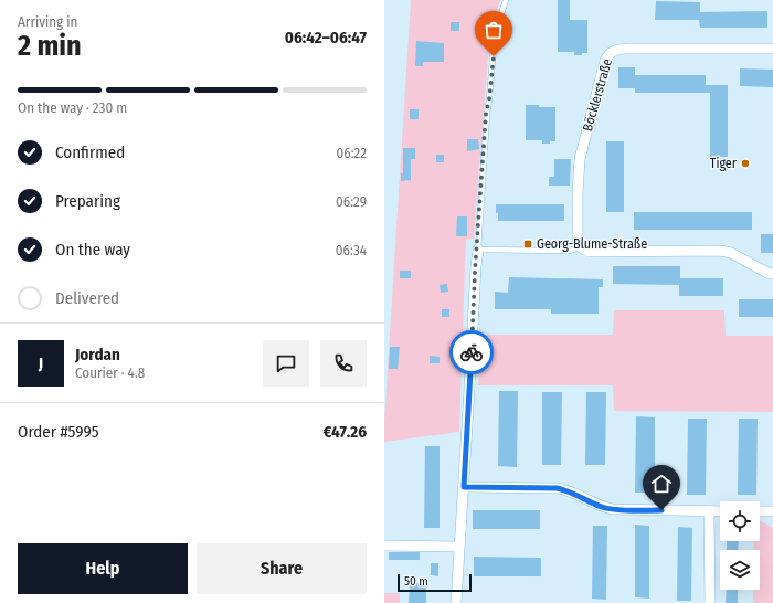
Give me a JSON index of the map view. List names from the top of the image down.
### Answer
{
  "streets": {
    "street": ["Böcklerstraße"]
  },
  "places": {
    "other": ["Tiger"],
    "transit": ["Georg-Blume-Straße"]
  },
  "scale_bar": "50 m",
  "page": {
    "heading": ["2 min", "Arriving in", "06:42–06:47"],
    "panel": [
      "Jordan",
      "Courier · 4.8",
      "Order #5995",
      "€47.26"
    ],
    "bar": "On the way · 230 m",
    "list": [
      ["Confirmed", "06:22"],
      ["Preparing", "06:29"],
      ["On the way", "06:34"],
      "Delivered"
    ],
    "round": "J",
    "buttons": ["Help", "Share"],
    "scale": "50 m"
  }
}
